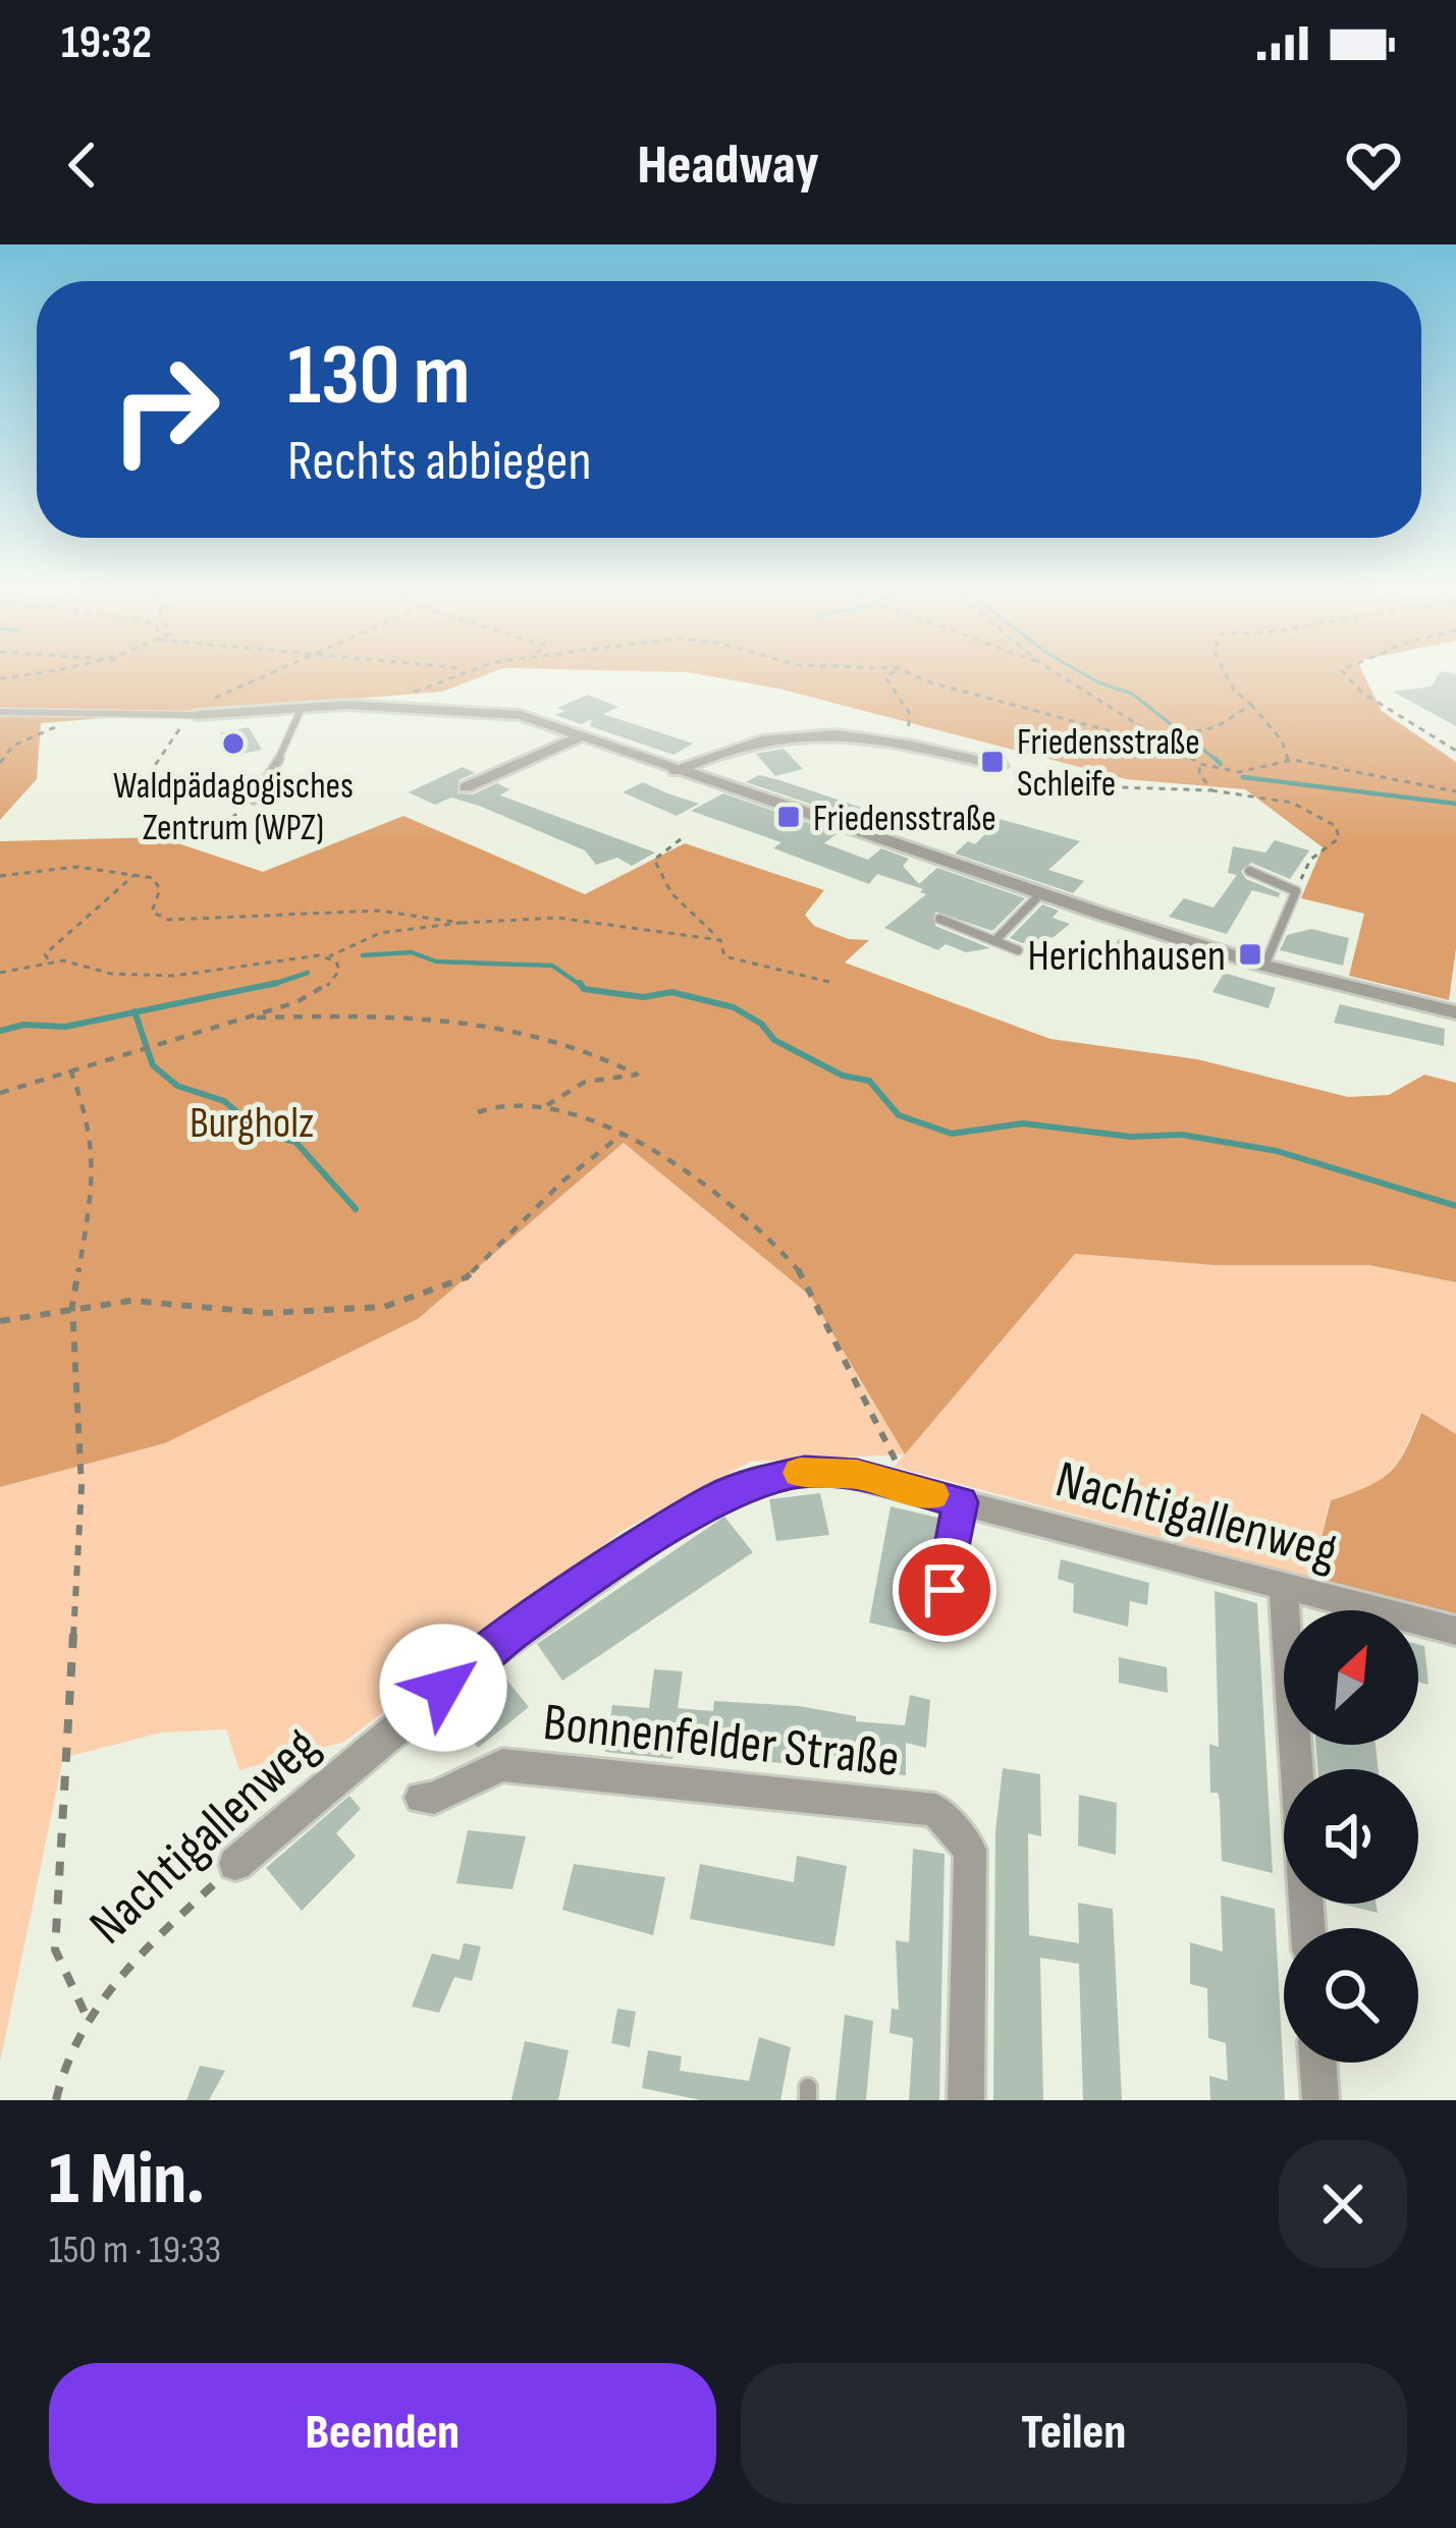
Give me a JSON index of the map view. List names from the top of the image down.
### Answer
{
  "streets": {
    "street": ["Nachtigallenweg", "Bonnenfelder Straße"]
  },
  "parks": ["Burgholz"],
  "places": {
    "other": ["Waldpädagogisches Zentrum (WPZ)"],
    "transit": ["Friedensstraße Schleife", "Friedensstraße", "Herichhausen"]
  },
  "north": "top right",
  "page": {
    "status": "19:32",
    "header": "Headway",
    "turn": ["130 m", "Rechts abbiegen"],
    "heading": ["1 Min.", "150 m · 19:33"],
    "buttons": ["Beenden", "Teilen"]
  }
}
